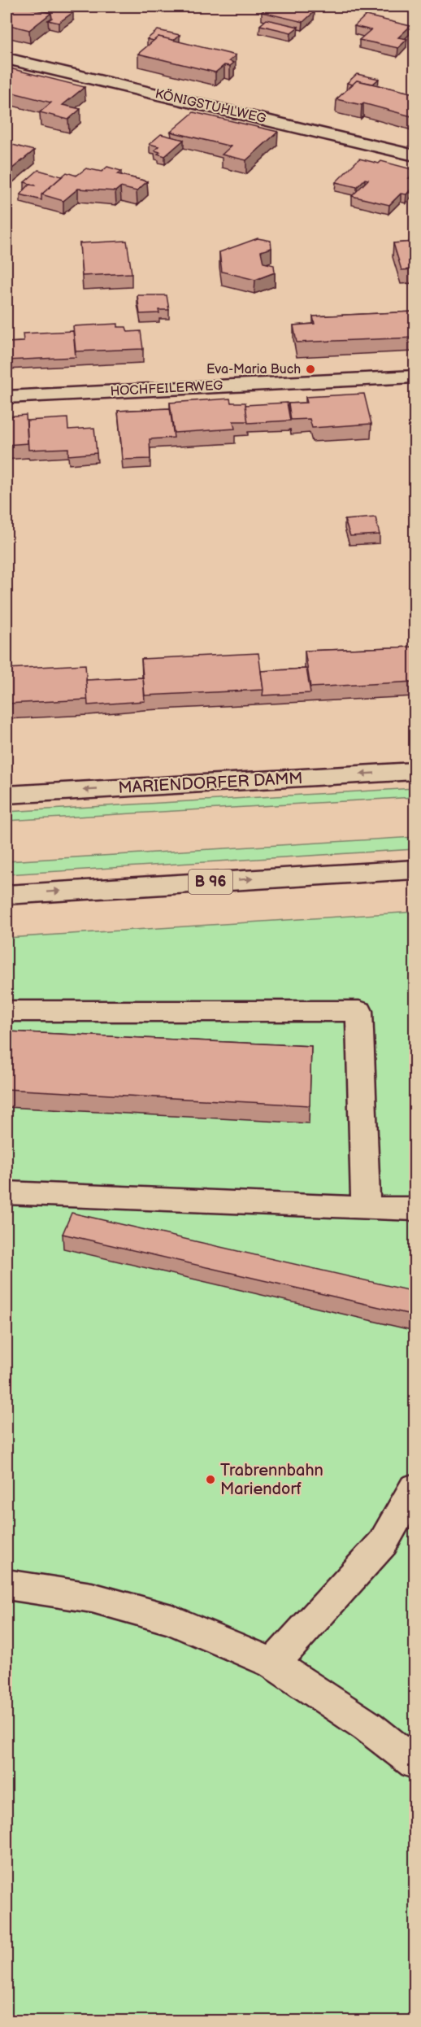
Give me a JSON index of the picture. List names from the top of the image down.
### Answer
{
  "streets": {
    "street": [
      "KÖNIGSTUHLWEG",
      "HOCHFEILERWEG",
      "MARIENDORFER DAMM",
      "B 96"
    ]
  },
  "places": ["Eva-Maria Buch", "Trabrennbahn Mariendorf"]
}
